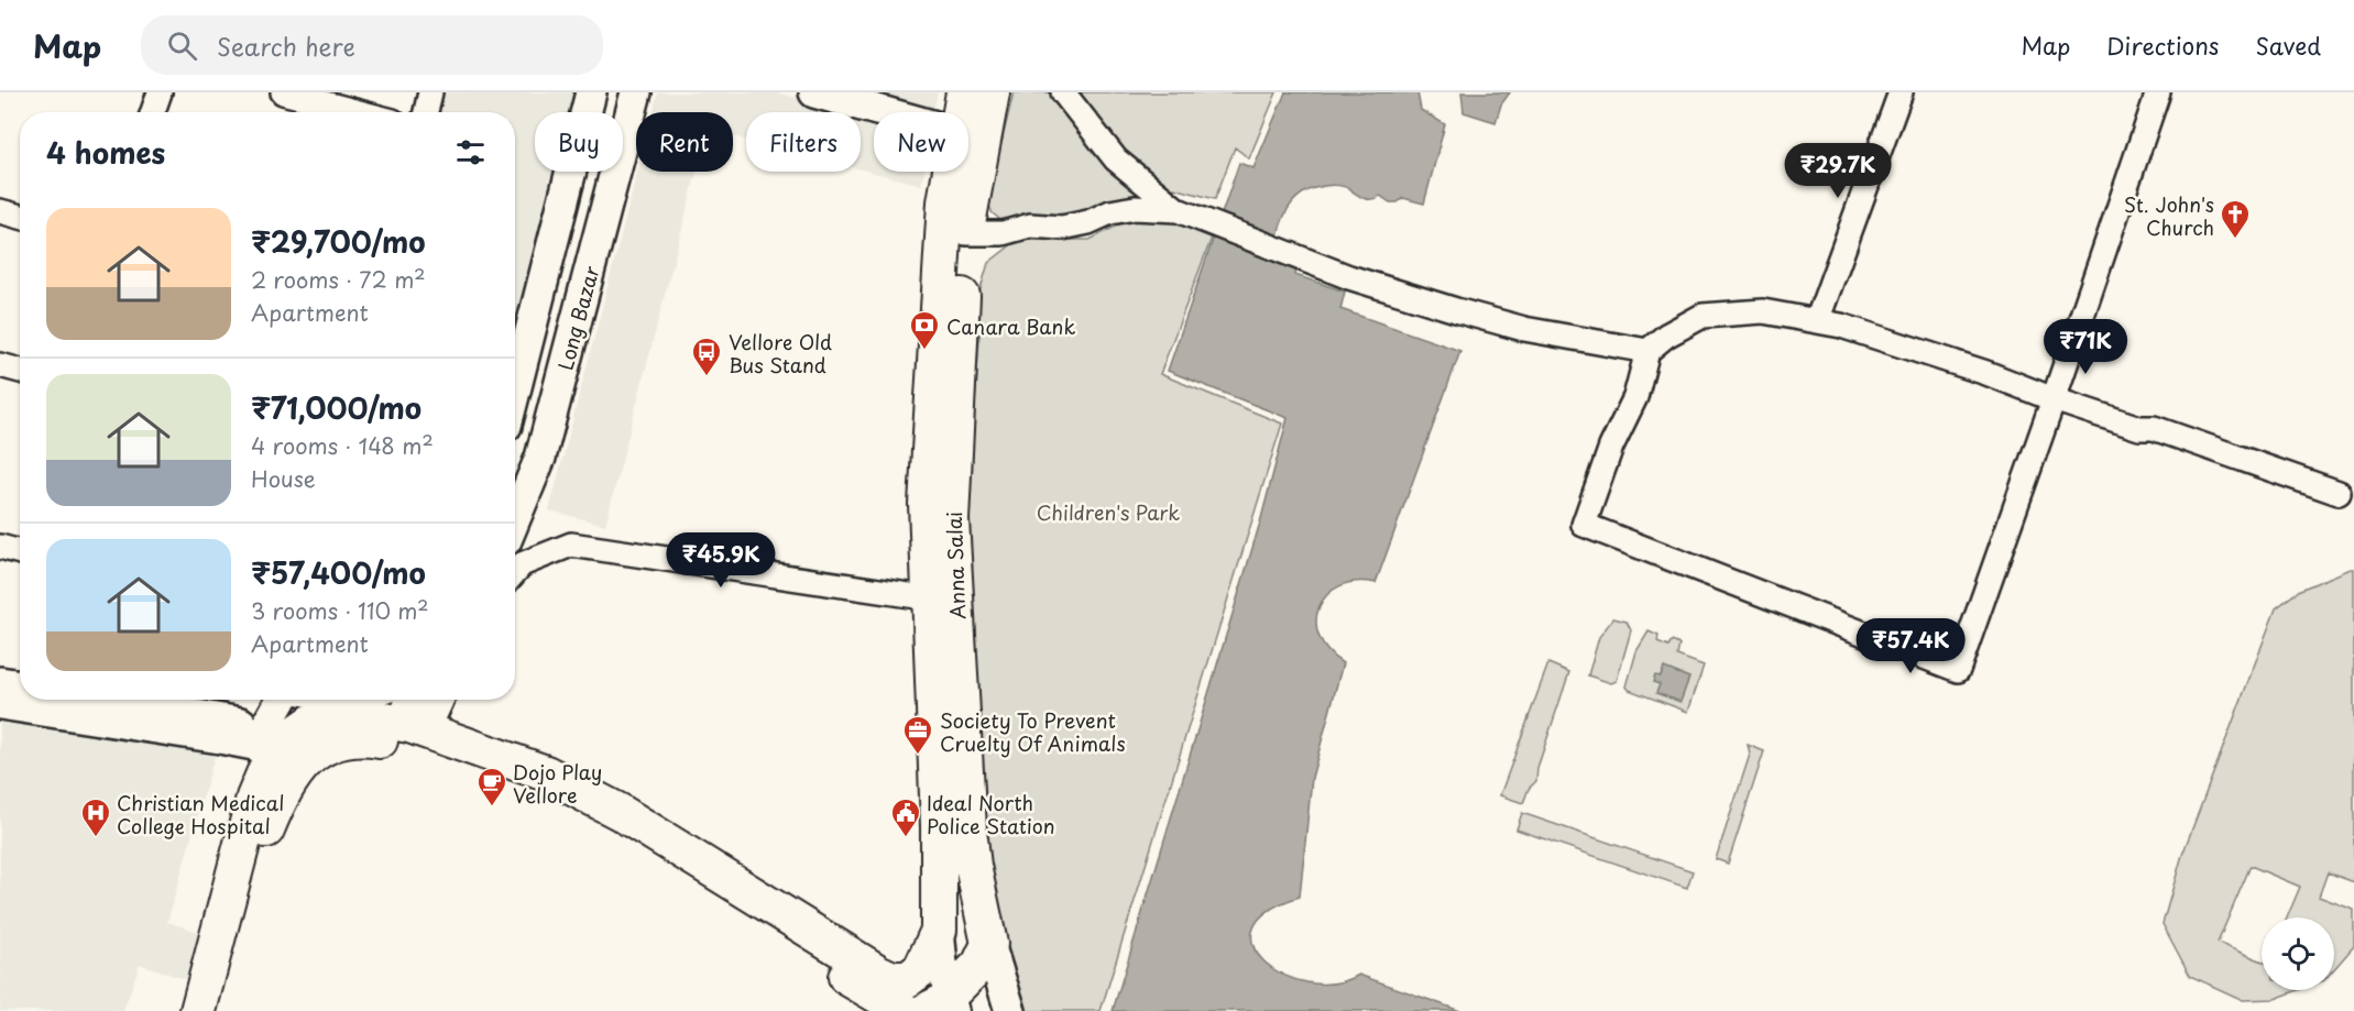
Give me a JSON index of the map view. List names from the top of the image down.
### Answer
{
  "streets": {
    "highway": ["Anna Salai"],
    "main road": ["Long Bazar"]
  },
  "parks": ["Children's Park"],
  "places": {
    "church": ["St. John's Church"],
    "bank": ["Canara Bank"],
    "bus stop": ["Vellore Old Bus Stand"],
    "office": ["Society To Prevent Cruelty Of Animals"],
    "cafe": ["Dojo Play Vellore"],
    "hospital": ["Christian Medical College Hospital"],
    "public building": ["Ideal North Police Station"]
  },
  "page": {
    "header": "Map",
    "search": "Search here",
    "nav": ["Map", "Directions", "Saved"],
    "chip": [
      "Buy",
      "Rent",
      "Filters",
      "New"
    ],
    "heading": "4 homes",
    "price": [
      "₹29.7K",
      "₹71K",
      "₹45.9K",
      "₹57.4K"
    ],
    "list": [
      {
        "name": "₹29,700/mo",
        "note": "2 rooms · 72 m² · Apartment"
      },
      {
        "name": "₹71,000/mo",
        "note": "4 rooms · 148 m² · House"
      },
      {
        "name": "₹57,400/mo",
        "note": "3 rooms · 110 m² · Apartment"
      }
    ]
  }
}
